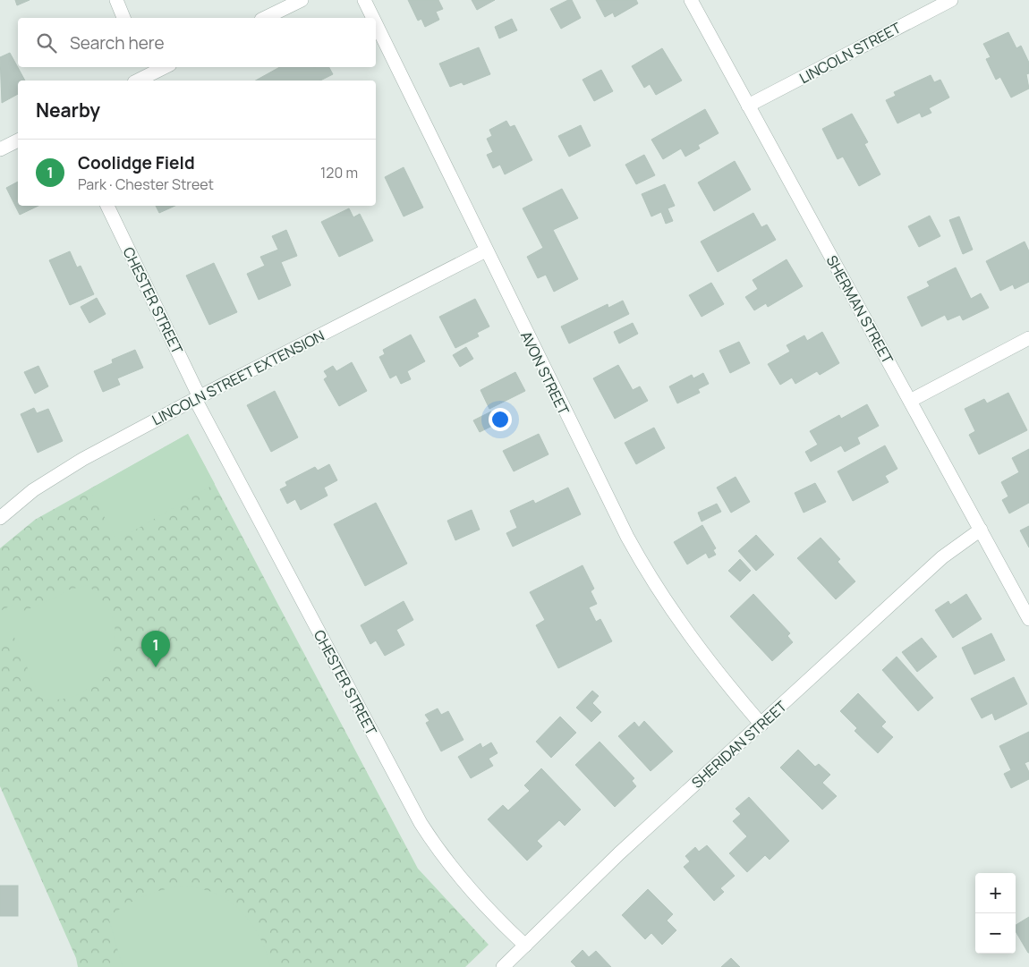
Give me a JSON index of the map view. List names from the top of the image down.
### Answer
{
  "streets": {
    "street": [
      "LINCOLN STREET",
      "CHESTER STREET",
      "SHERMAN STREET",
      "AVON STREET",
      "LINCOLN STREET EXTENSION",
      "SHERIDAN STREET"
    ]
  },
  "crossings": [
    ["LINCOLN STREET", "SHERMAN STREET"],
    ["CHESTER STREET", "LINCOLN STREET EXTENSION"],
    ["CHESTER STREET", "SHERIDAN STREET"],
    ["SHERMAN STREET", "SHERIDAN STREET"],
    ["AVON STREET", "LINCOLN STREET EXTENSION"],
    ["AVON STREET", "SHERIDAN STREET"]
  ],
  "page": {
    "search": "Search here",
    "heading": "Nearby",
    "list": [
      {
        "mark": "1",
        "name": "Coolidge Field",
        "note": "Park · Chester Street",
        "value": "120 m"
      }
    ],
    "pins": "1",
    "map_buttons": ["+", "−"]
  }
}
